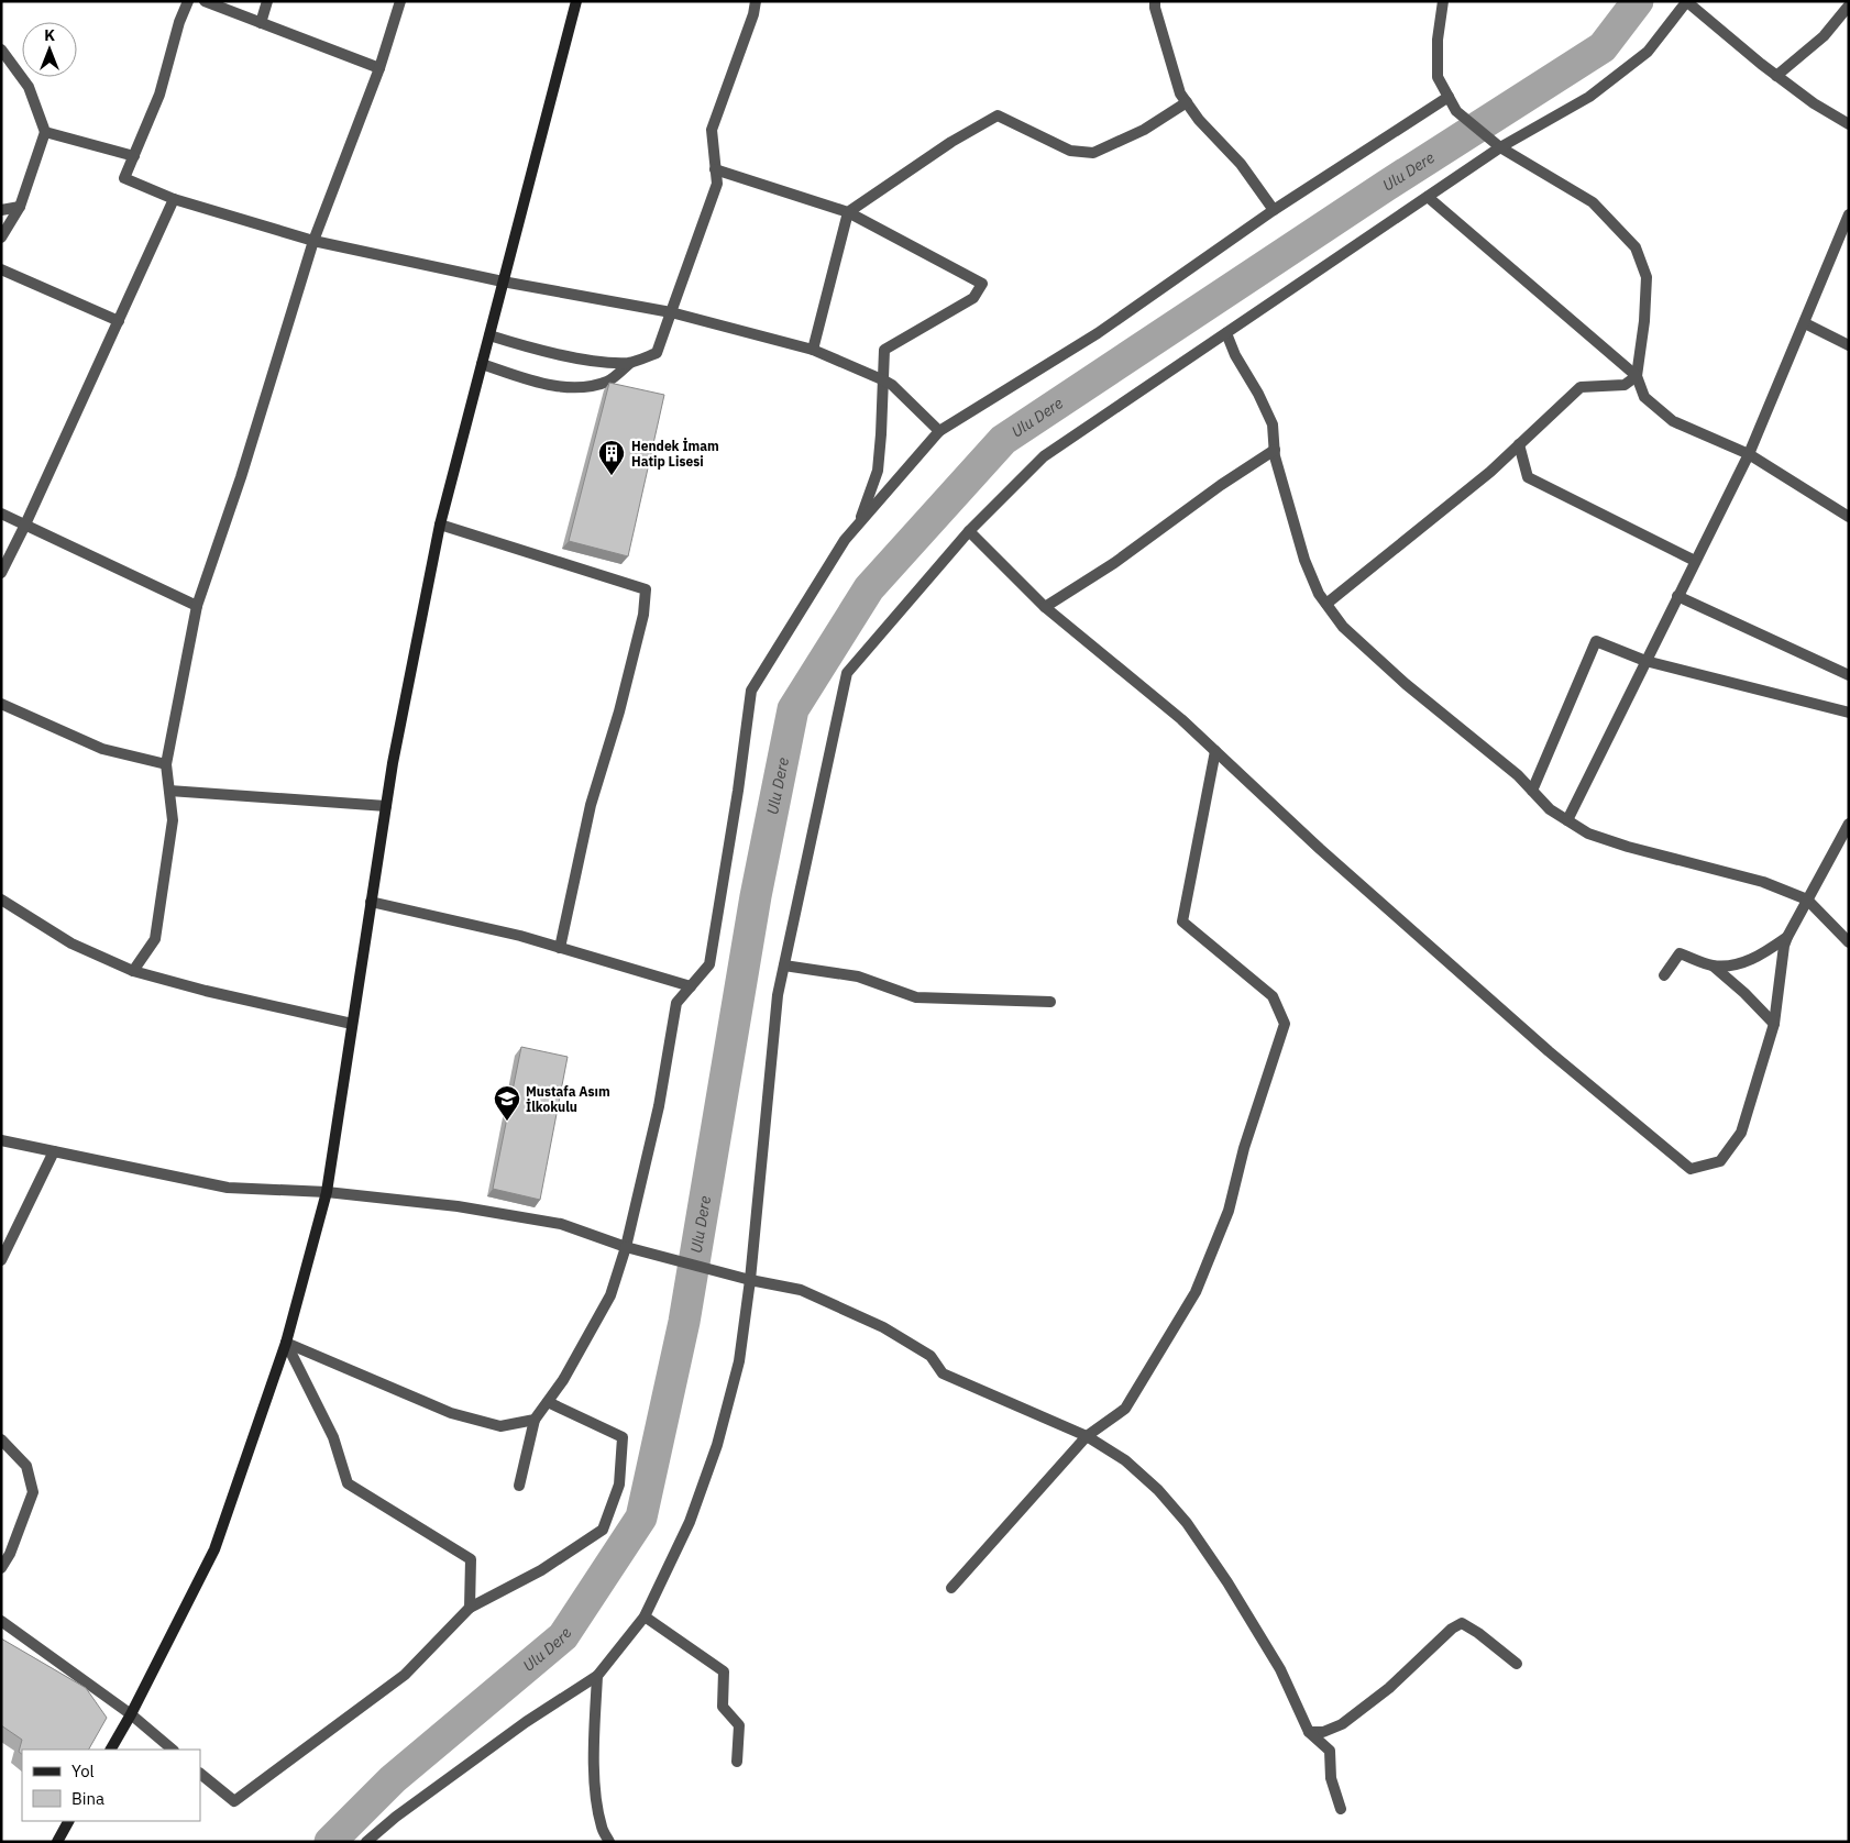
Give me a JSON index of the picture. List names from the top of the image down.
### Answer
{
  "water": ["Ulu Dere"],
  "places": {
    "building": ["Hendek İmam Hatip Lisesi"],
    "school or university": ["Mustafa Asım İlkokulu"]
  },
  "legend": ["Yol", "Bina"],
  "north": "top"
}
